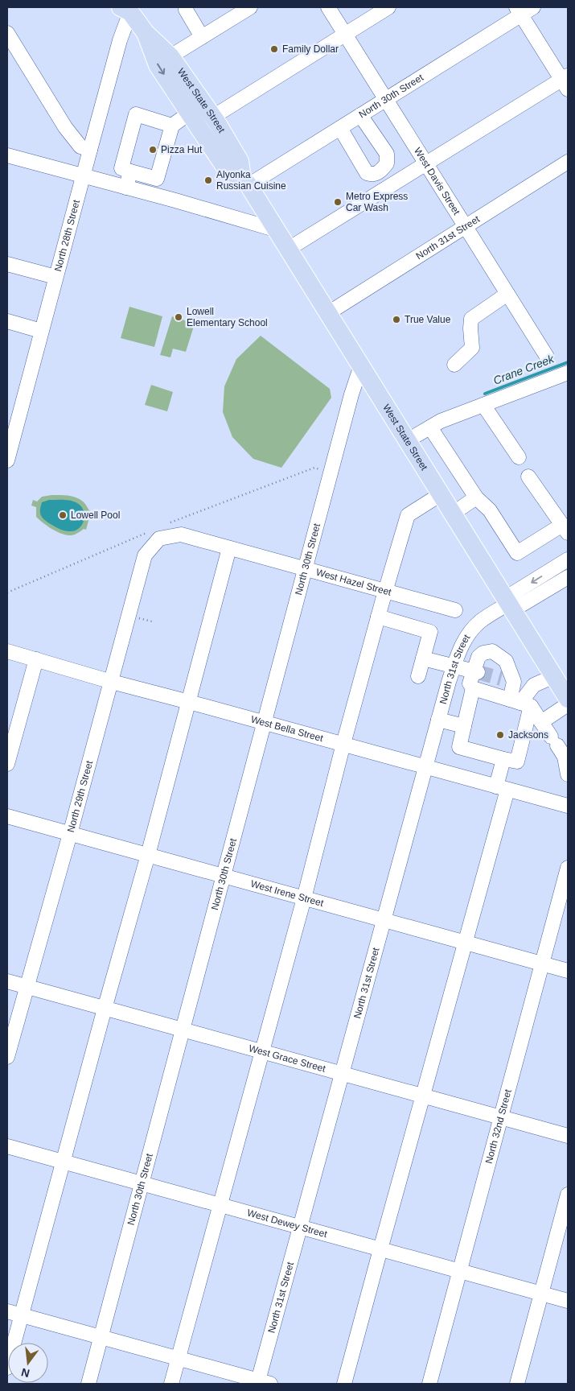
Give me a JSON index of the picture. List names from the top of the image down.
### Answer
{
  "streets": {
    "main road": ["West State Street"],
    "street": [
      "North 30th Street",
      "West Davis Street",
      "North 28th Street",
      "North 31st Street",
      "West Hazel Street",
      "West Bella Street",
      "North 29th Street",
      "West Irene Street",
      "West Grace Street",
      "North 32nd Street",
      "West Dewey Street"
    ]
  },
  "crossings": [
    ["North 30th Street", "West State Street"],
    ["North 30th Street", "West Davis Street"],
    ["North 30th Street", "West Hazel Street"],
    ["North 30th Street", "West Bella Street"],
    ["North 30th Street", "West Irene Street"],
    ["North 30th Street", "West Grace Street"],
    ["North 30th Street", "West Dewey Street"],
    ["West State Street", "North 28th Street"],
    ["West State Street", "North 31st Street"],
    ["West Davis Street", "North 31st Street"],
    ["North 31st Street", "West Bella Street"],
    ["North 31st Street", "West Irene Street"],
    ["North 31st Street", "West Grace Street"],
    ["North 31st Street", "West Dewey Street"],
    ["West Hazel Street", "North 29th Street"],
    ["West Bella Street", "North 29th Street"],
    ["North 29th Street", "West Irene Street"],
    ["North 29th Street", "West Grace Street"],
    ["West Irene Street", "North 32nd Street"],
    ["West Grace Street", "North 32nd Street"],
    ["North 32nd Street", "West Dewey Street"]
  ],
  "water": ["Crane Creek"],
  "places": [
    "Family Dollar",
    "Pizza Hut",
    "Alyonka Russian Cuisine",
    "Metro Express Car Wash",
    "Lowell Elementary School",
    "True Value",
    "Lowell Pool",
    "Jacksons"
  ],
  "north": "bottom"
}
